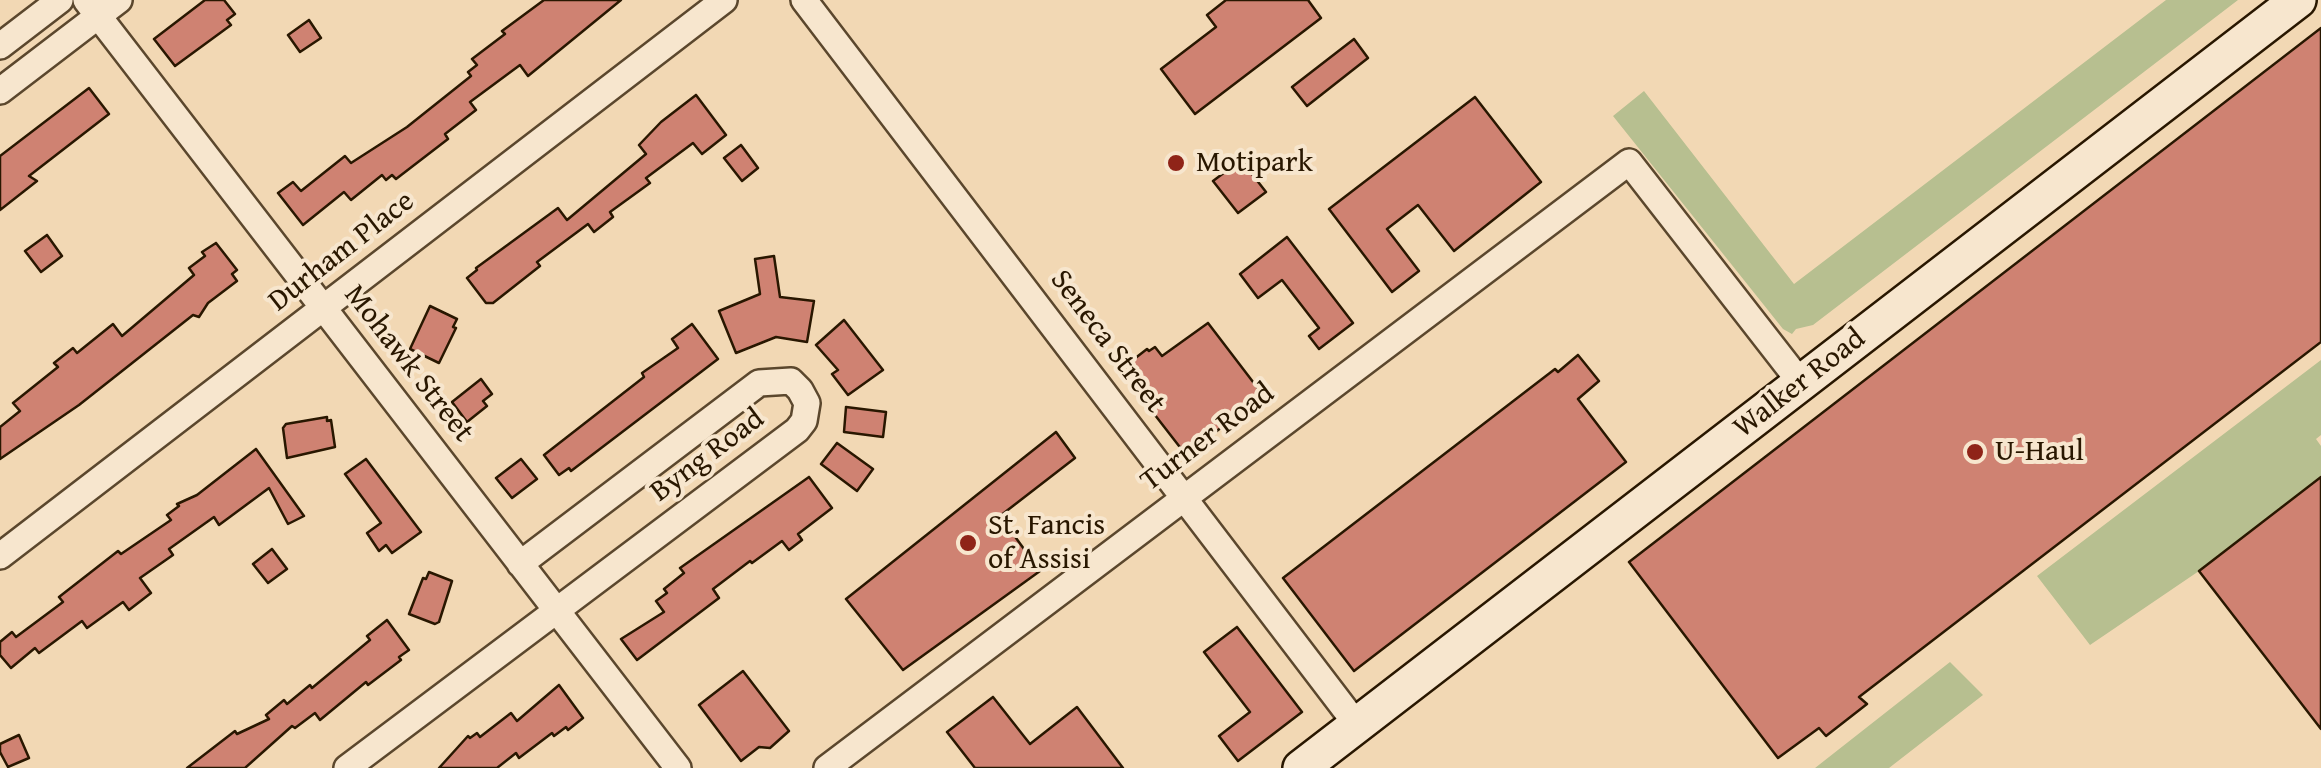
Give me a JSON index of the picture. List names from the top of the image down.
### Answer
{
  "streets": {
    "main road": ["Walker Road"],
    "street": [
      "Durham Place",
      "Seneca Street",
      "Mohawk Street",
      "Turner Road",
      "Byng Road"
    ]
  },
  "crossings": [
    ["Durham Place", "Mohawk Street"],
    ["Seneca Street", "Walker Road"],
    ["Seneca Street", "Turner Road"],
    ["Mohawk Street", "Byng Road"],
    ["Walker Road", "Turner Road"]
  ],
  "places": ["Motipark", "U-Haul", "St. Fancis of Assisi"]
}
